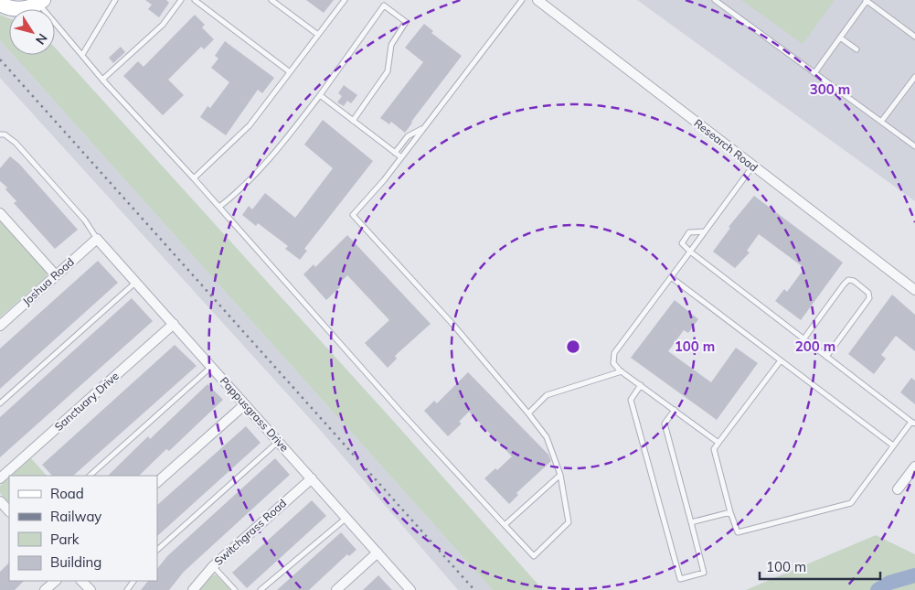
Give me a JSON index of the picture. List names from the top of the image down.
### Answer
{
  "streets": {
    "street": [
      "Research Road",
      "Joshua Road",
      "Sanctuary Drive",
      "Pappusgrass Drive",
      "Switchgrass Road"
    ]
  },
  "crossings": [
    ["Joshua Road", "Pappusgrass Drive"],
    ["Sanctuary Drive", "Pappusgrass Drive"],
    ["Pappusgrass Drive", "Switchgrass Road"]
  ],
  "legend": [
    "Road",
    "Railway",
    "Park",
    "Building"
  ],
  "scale_bar": "100 m",
  "north": "bottom right",
  "rings": ["300 m", "100 m", "200 m"]
}
